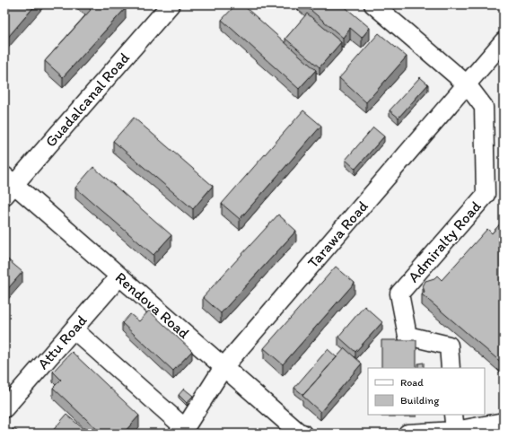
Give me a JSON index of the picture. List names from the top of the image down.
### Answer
{
  "streets": {
    "street": [
      "Guadalcanal Road",
      "Tarawa Road",
      "Admiralty Road",
      "Rendova Road",
      "Attu Road"
    ]
  },
  "crossings": [
    ["Guadalcanal Road", "Rendova Road"],
    ["Tarawa Road", "Admiralty Road"],
    ["Tarawa Road", "Rendova Road"],
    ["Rendova Road", "Attu Road"]
  ],
  "legend": ["Road", "Building"]
}
